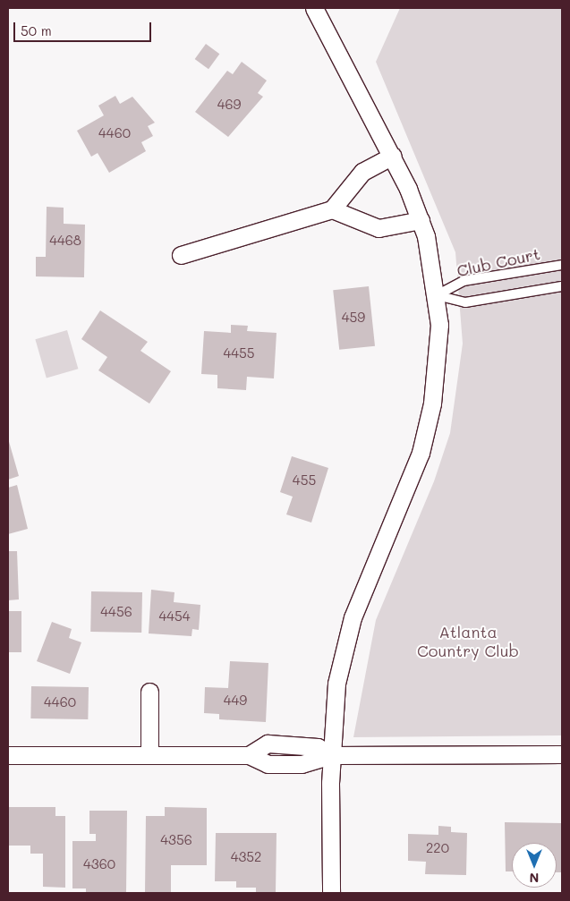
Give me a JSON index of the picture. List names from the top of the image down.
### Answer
{
  "streets": {
    "lane": ["Club Court"]
  },
  "parks": ["Atlanta Country Club"],
  "house_numbers": [
    "469",
    "4460",
    "4468",
    "459",
    "4455",
    "455",
    "4456",
    "4454",
    "449",
    "4460",
    "4356",
    "220",
    "4352",
    "4360"
  ],
  "scale_bar": "50 m",
  "north": "bottom"
}
